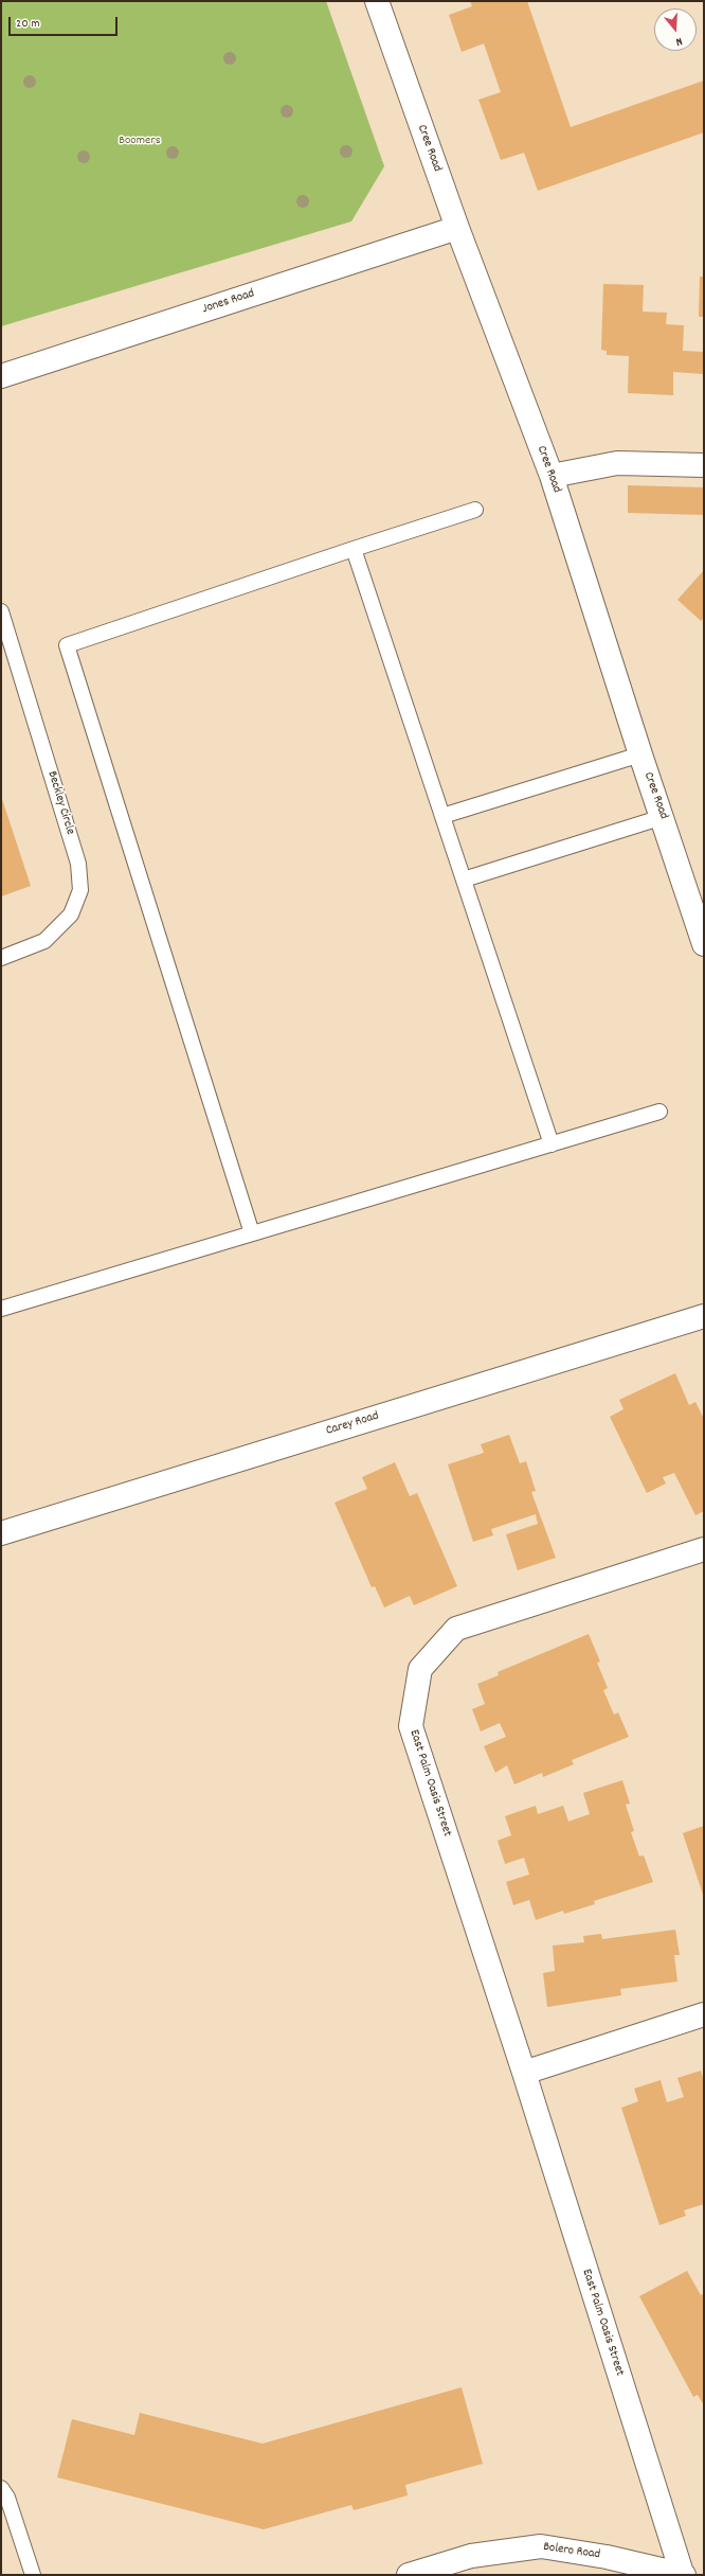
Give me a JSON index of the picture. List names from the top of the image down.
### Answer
{
  "streets": {
    "street": [
      "Cree Road",
      "Jones Road",
      "Carey Road",
      "East Palm Oasis Street",
      "Bolero Road"
    ],
    "lane": ["Beckley Circle"]
  },
  "crossings": [
    ["Cree Road", "Jones Road"],
    ["East Palm Oasis Street", "Bolero Road"]
  ],
  "parks": ["Boomers"],
  "scale_bar": "20 m",
  "north": "bottom"
}
